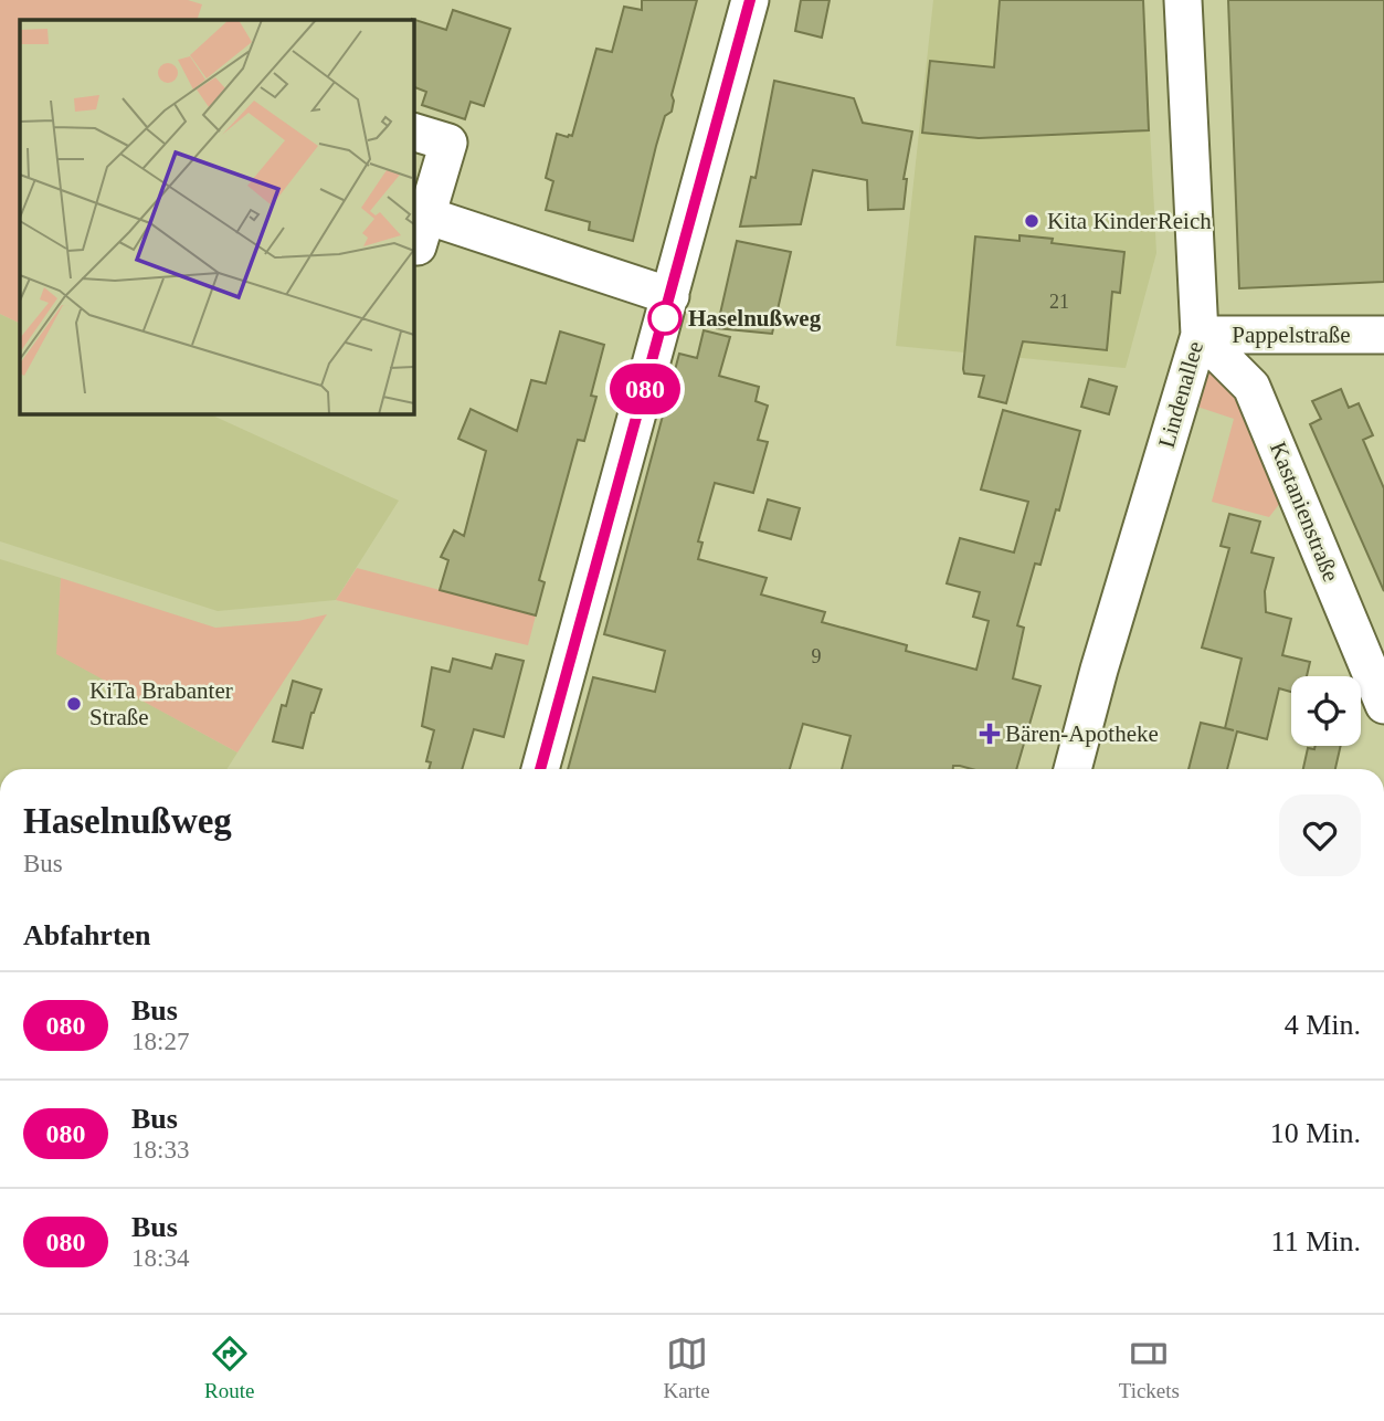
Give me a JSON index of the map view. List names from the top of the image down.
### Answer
{
  "streets": {
    "street": ["Pappelstraße", "Lindenallee", "Kastanienstraße"]
  },
  "crossings": [
    ["Pappelstraße", "Lindenallee"],
    ["Pappelstraße", "Kastanienstraße"],
    ["Lindenallee", "Kastanienstraße"]
  ],
  "places": {
    "other": ["Kita KinderReich", "Haselnußweg", "KiTa Brabanter Straße"],
    "health": ["Bären-Apotheke"]
  },
  "lines": ["bus line 080"],
  "house_numbers": ["21", "9"],
  "page": {
    "on_map": "080",
    "heading": [
      ["Haselnußweg", "Bus"],
      "Abfahrten"
    ],
    "list": [
      {
        "mark": "080",
        "name": "Bus",
        "note": "18:27",
        "value": "4 Min."
      },
      {
        "mark": "080",
        "name": "Bus",
        "note": "18:33",
        "value": "10 Min."
      },
      {
        "mark": "080",
        "name": "Bus",
        "note": "18:34",
        "value": "11 Min."
      }
    ],
    "tabs": ["Route", "Karte", "Tickets"]
  }
}
